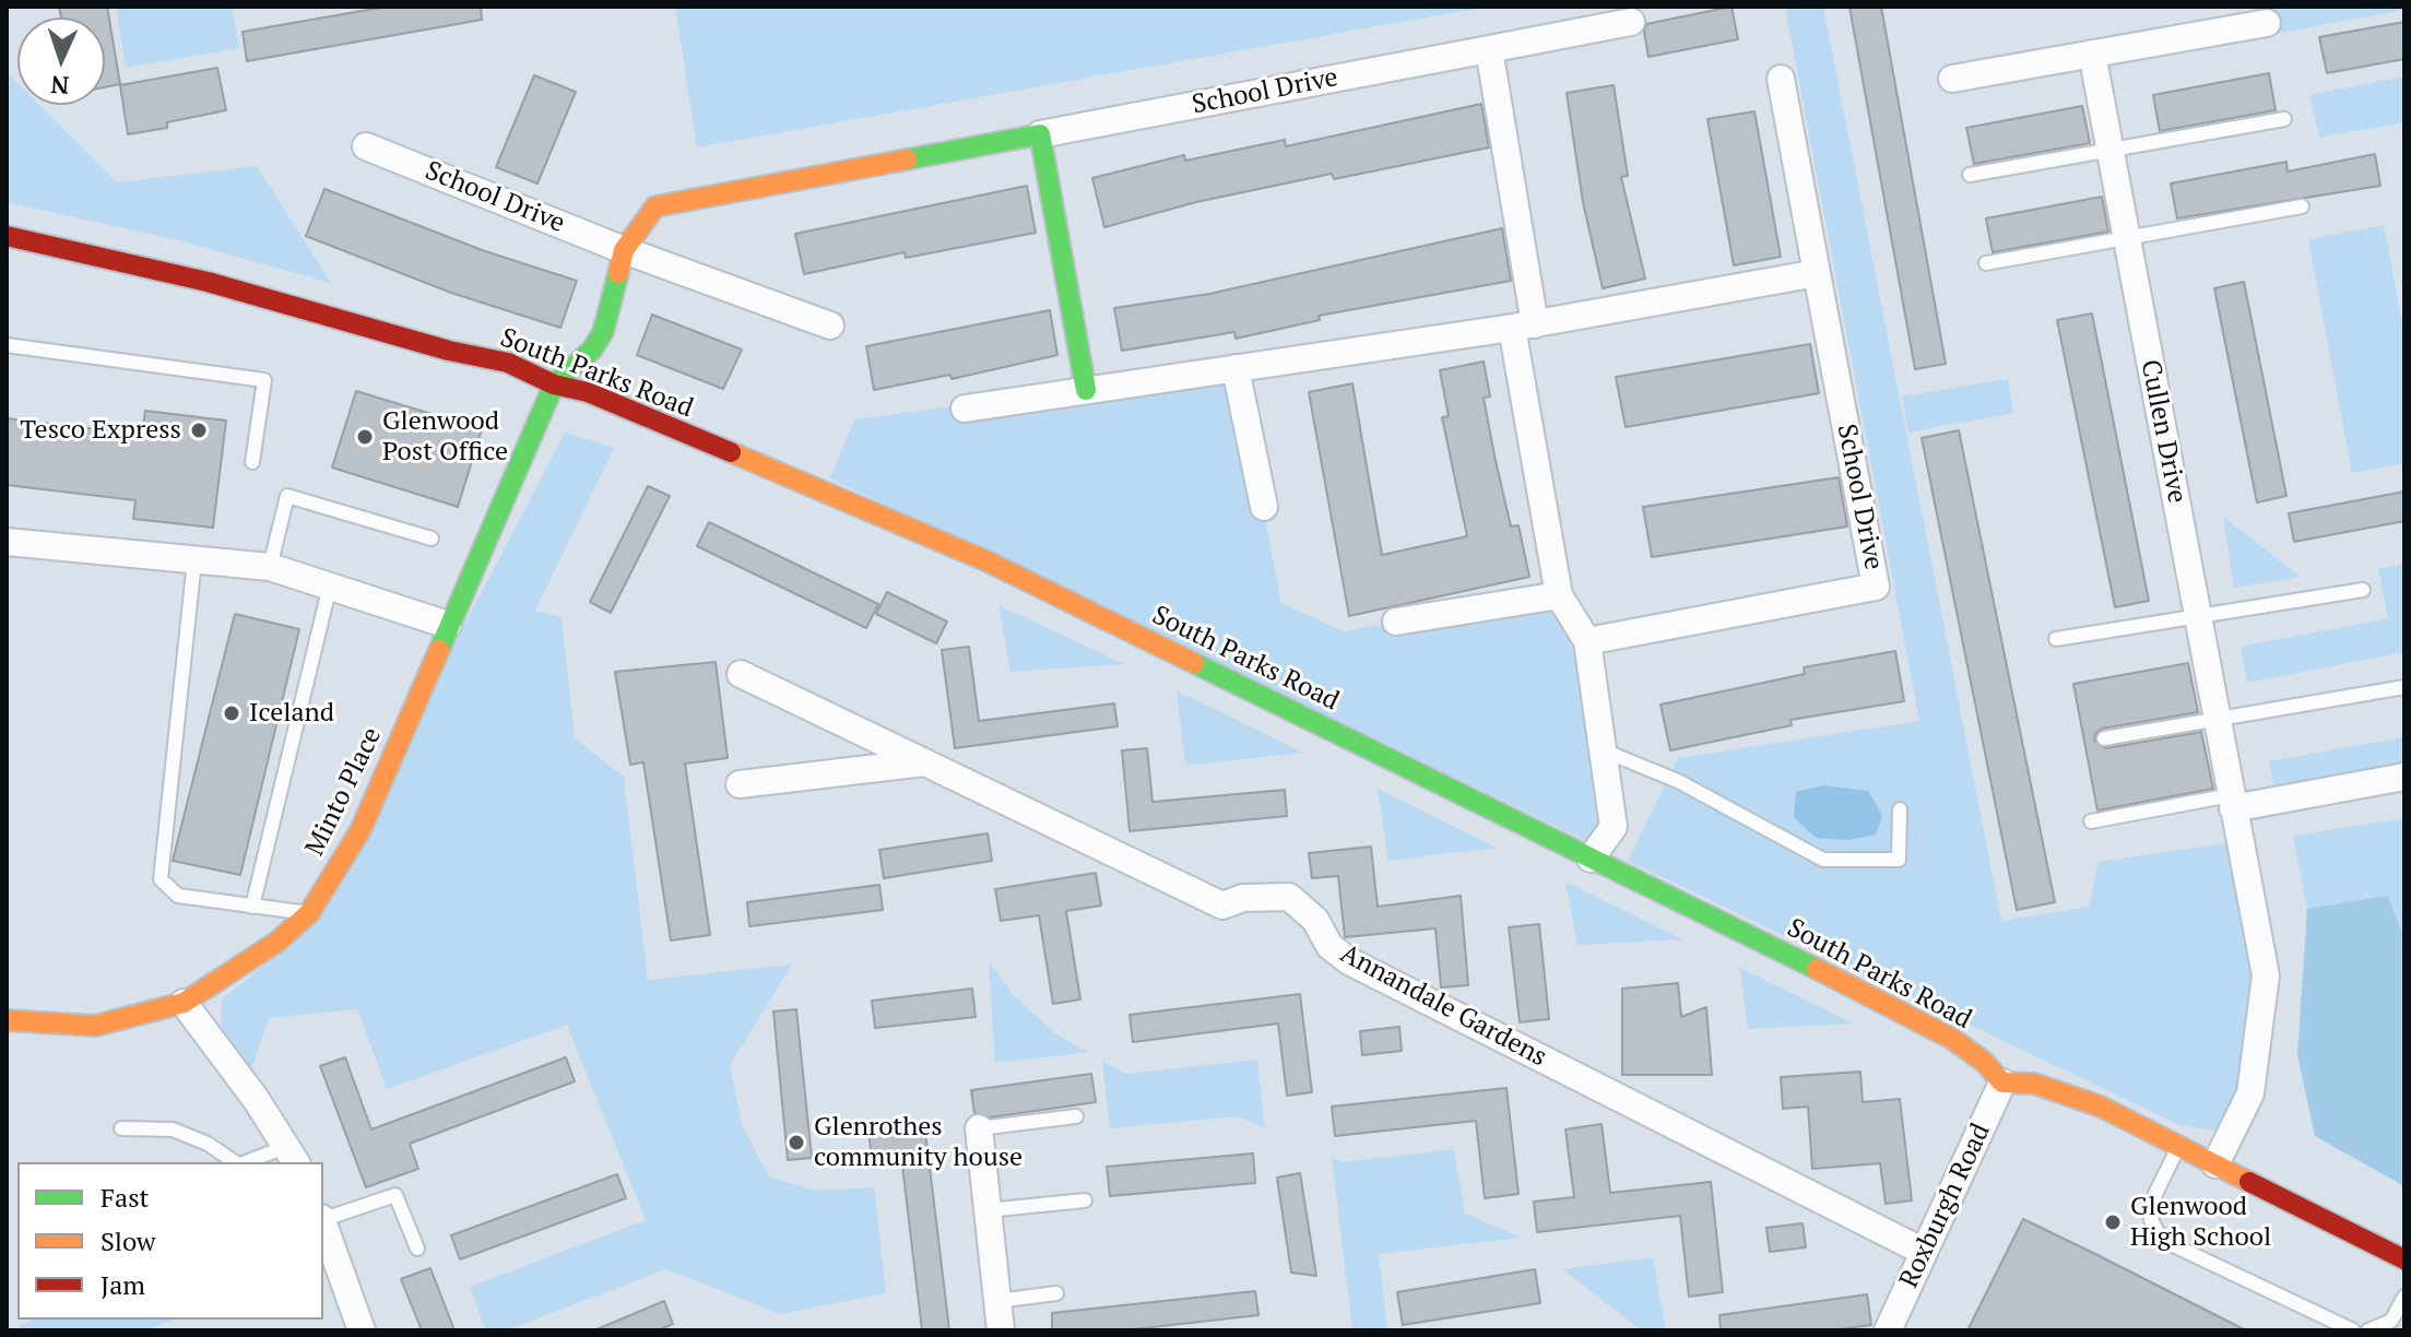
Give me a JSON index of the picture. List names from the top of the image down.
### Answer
{
  "streets": {
    "street": [
      "School Drive",
      "South Parks Road",
      "Cullen Drive",
      "Minto Place",
      "Annandale Gardens",
      "Roxburgh Road"
    ]
  },
  "crossings": [
    ["School Drive", "South Parks Road"],
    ["School Drive", "Minto Place"],
    ["South Parks Road", "Minto Place"],
    ["South Parks Road", "Roxburgh Road"],
    ["Annandale Gardens", "Roxburgh Road"]
  ],
  "places": [
    "Tesco Express",
    "Glenwood Post Office",
    "Iceland",
    "Glenrothes community house",
    "Glenwood High School"
  ],
  "legend": ["Fast", "Slow", "Jam"],
  "north": "bottom"
}
